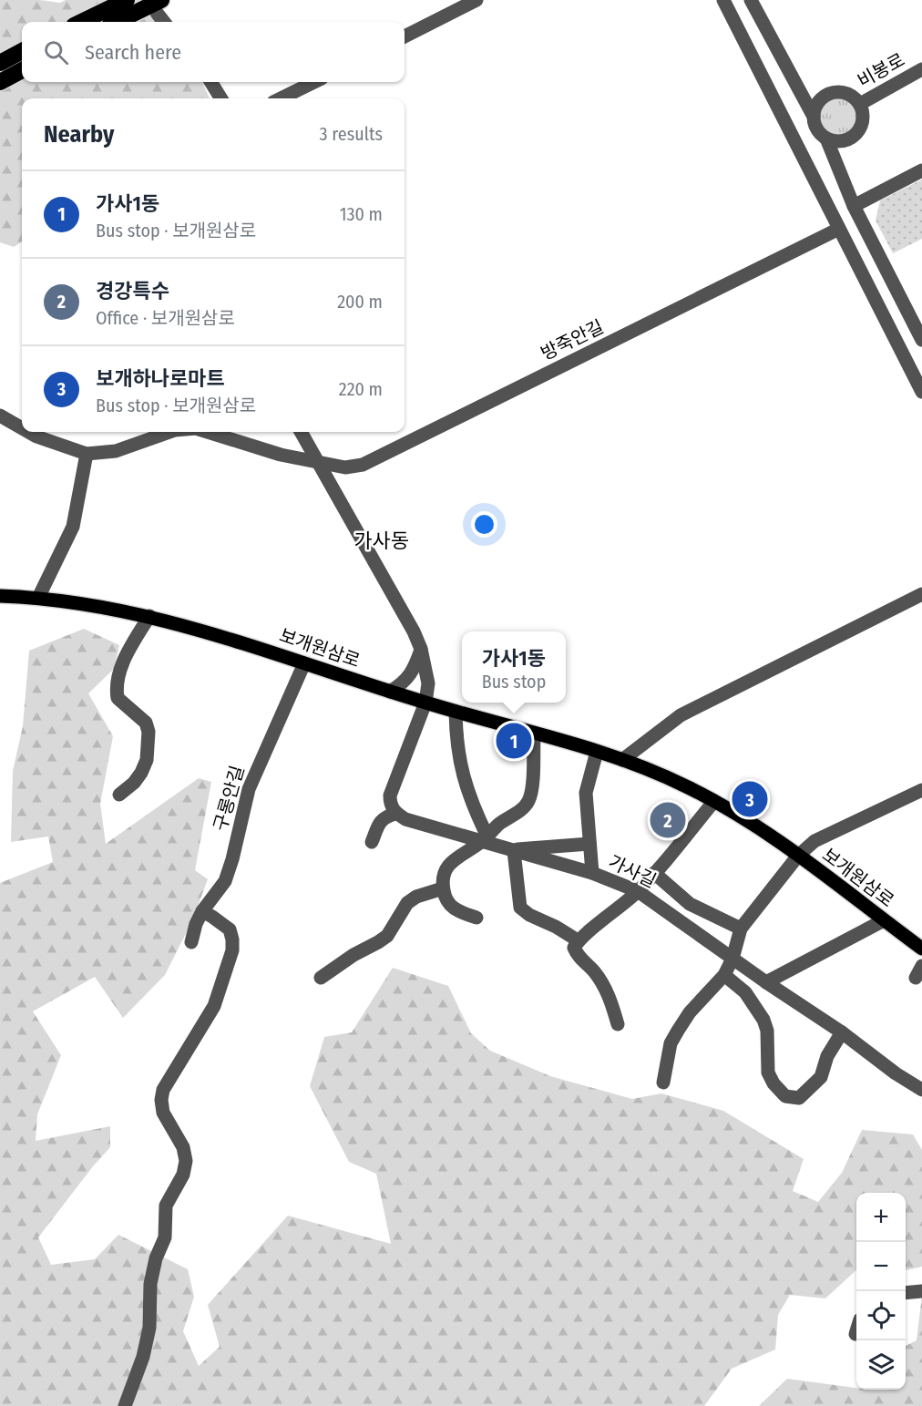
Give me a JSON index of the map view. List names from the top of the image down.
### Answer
{
  "streets": {
    "main road": ["보개원삼로"],
    "street": [
      "비봉로",
      "방죽안길",
      "구롱안길",
      "가사길"
    ]
  },
  "crossings": [
    ["보개원삼로", "구롱안길"]
  ],
  "districts": ["가사동"],
  "page": {
    "search": "Search here",
    "heading": ["Nearby", "3 results"],
    "list": [
      {
        "mark": "1",
        "name": "가사1동",
        "note": "Bus stop · 보개원삼로",
        "value": "130 m"
      },
      {
        "mark": "2",
        "name": "경강특수",
        "note": "Office · 보개원삼로",
        "value": "200 m"
      },
      {
        "mark": "3",
        "name": "보개하나로마트",
        "note": "Bus stop · 보개원삼로",
        "value": "220 m"
      }
    ],
    "popup": ["가사1동", "Bus stop"],
    "pins": ["1", "3", "2"],
    "map_buttons": ["+", "−"]
  }
}
